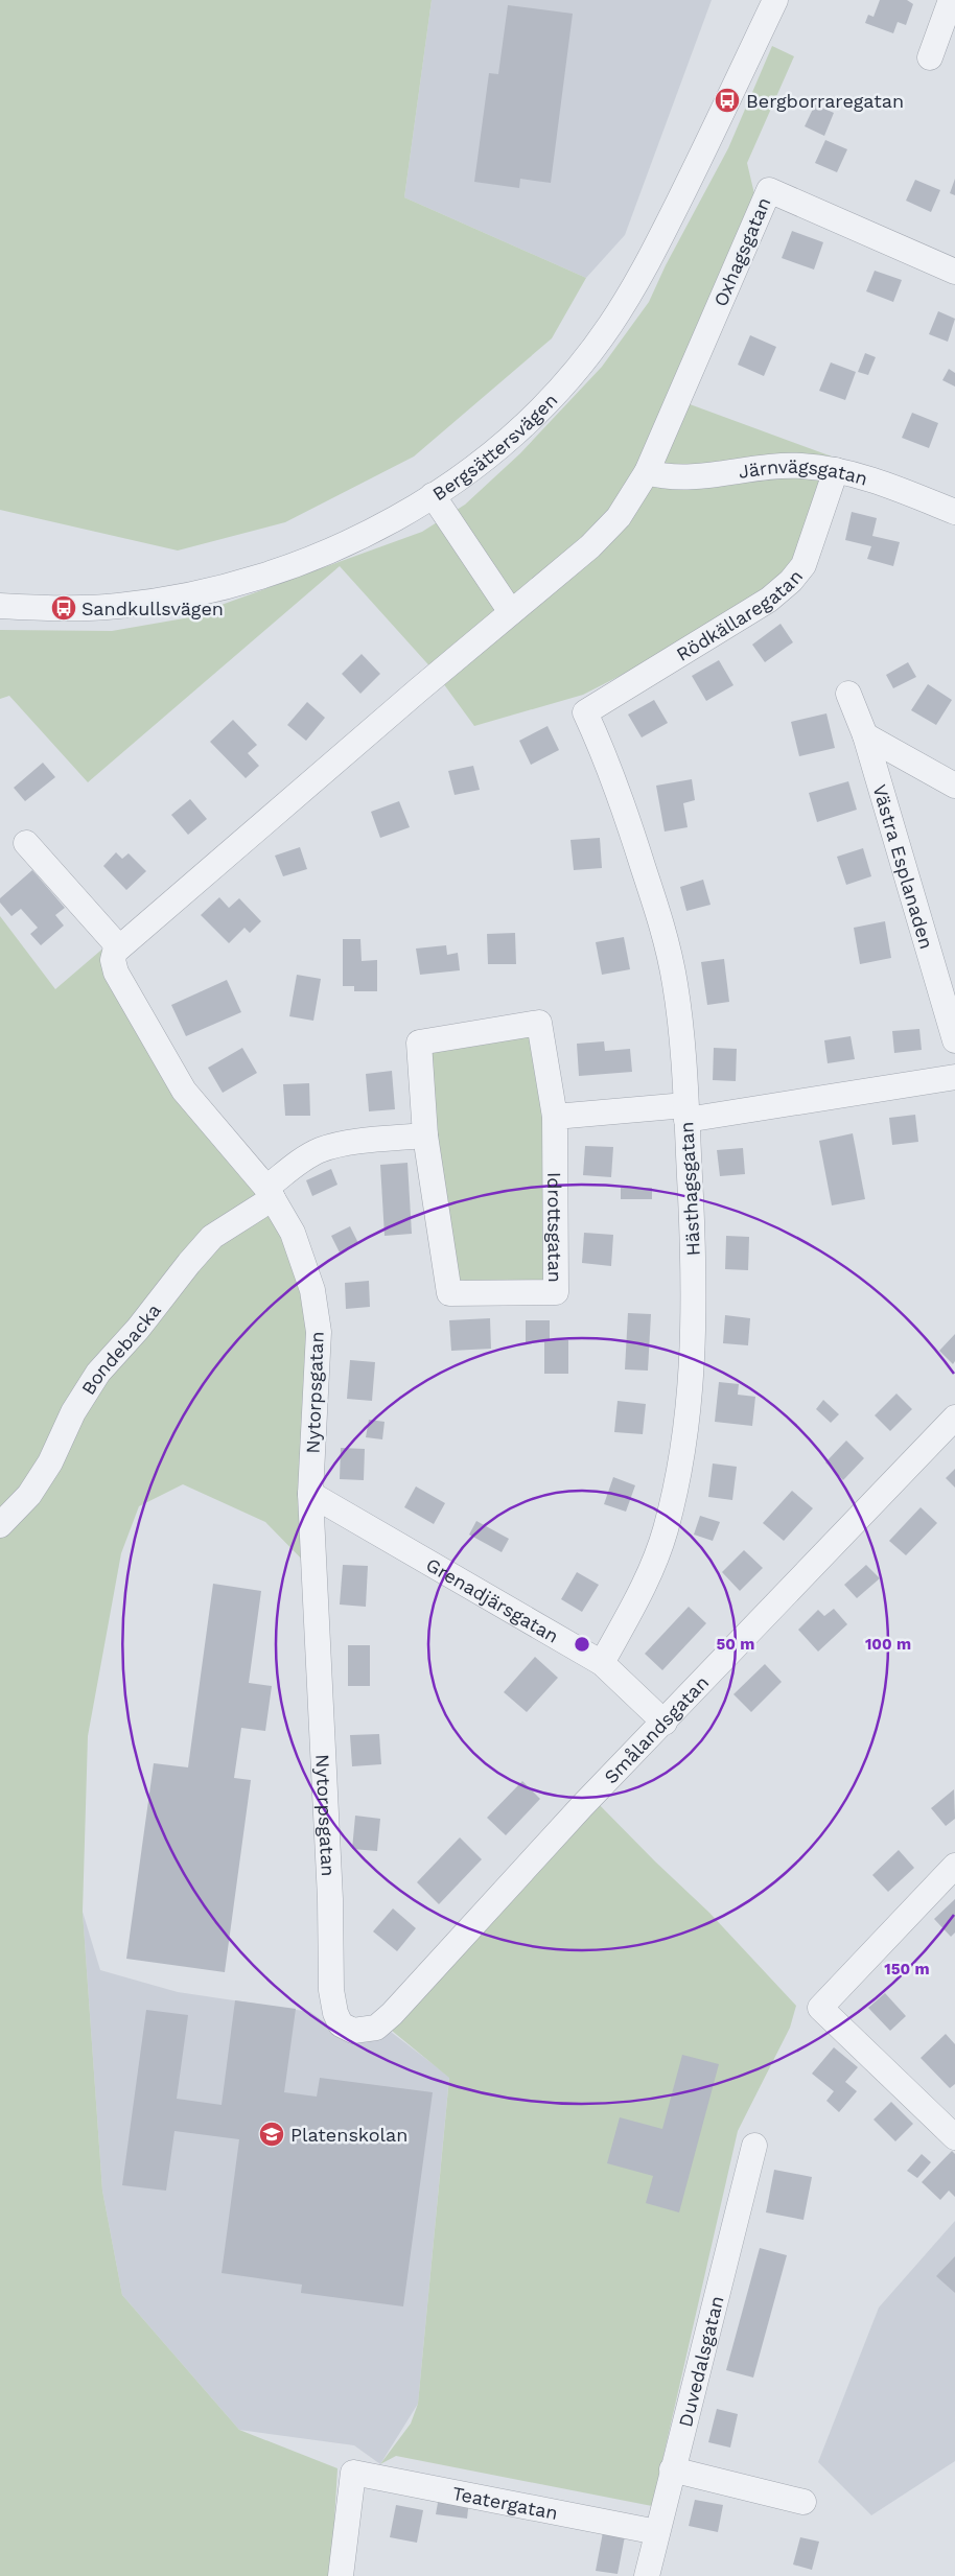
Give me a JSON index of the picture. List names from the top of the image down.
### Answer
{
  "streets": {
    "street": [
      "Oxhagsgatan",
      "Bergsättersvägen",
      "Järnvägsgatan",
      "Rödkällaregatan",
      "Västra Esplanaden",
      "Hästhagsgatan",
      "Idrottsgatan",
      "Bondebacka",
      "Nytorpsgatan",
      "Grenadjärsgatan",
      "Smålandsgatan",
      "Duvedalsgatan",
      "Teatergatan"
    ]
  },
  "crossings": [
    ["Oxhagsgatan", "Järnvägsgatan"],
    ["Järnvägsgatan", "Rödkällaregatan"],
    ["Rödkällaregatan", "Hästhagsgatan"],
    ["Hästhagsgatan", "Grenadjärsgatan"],
    ["Bondebacka", "Nytorpsgatan"],
    ["Nytorpsgatan", "Grenadjärsgatan"],
    ["Nytorpsgatan", "Smålandsgatan"],
    ["Grenadjärsgatan", "Smålandsgatan"],
    ["Duvedalsgatan", "Teatergatan"]
  ],
  "places": {
    "bus stop": ["Bergborraregatan", "Sandkullsvägen"],
    "school or university": ["Platenskolan"]
  },
  "rings": ["50 m", "100 m", "150 m"]
}
